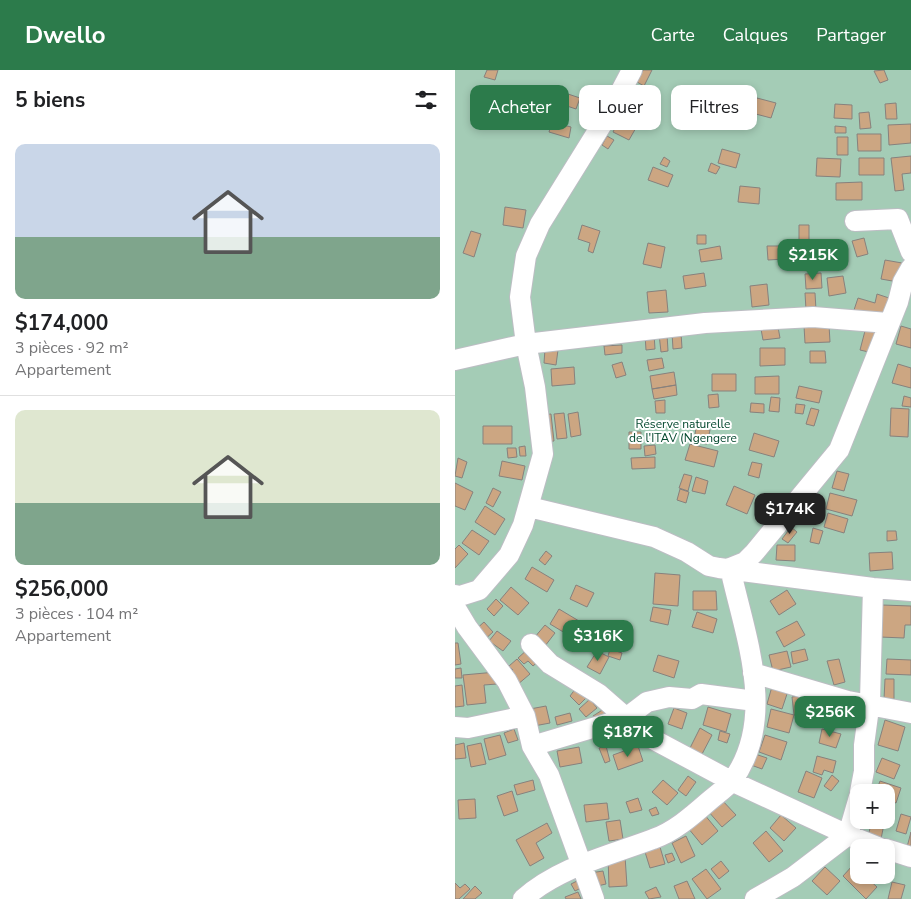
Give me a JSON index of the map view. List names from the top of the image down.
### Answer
{
  "parks": ["Réserve naturelle de l'ITAV (Ngengere"],
  "page": {
    "header": "Dwello",
    "nav": ["Carte", "Calques", "Partager"],
    "heading": "5 biens",
    "chip": ["Acheter", "Louer", "Filtres"],
    "list": [
      {
        "name": "$174,000",
        "note": "3 pièces · 92 m² · Appartement"
      },
      {
        "name": "$256,000",
        "note": "3 pièces · 104 m² · Appartement"
      }
    ],
    "price": [
      "$215K",
      "$174K",
      "$316K",
      "$256K",
      "$187K"
    ],
    "map_buttons": ["+", "−"]
  }
}
